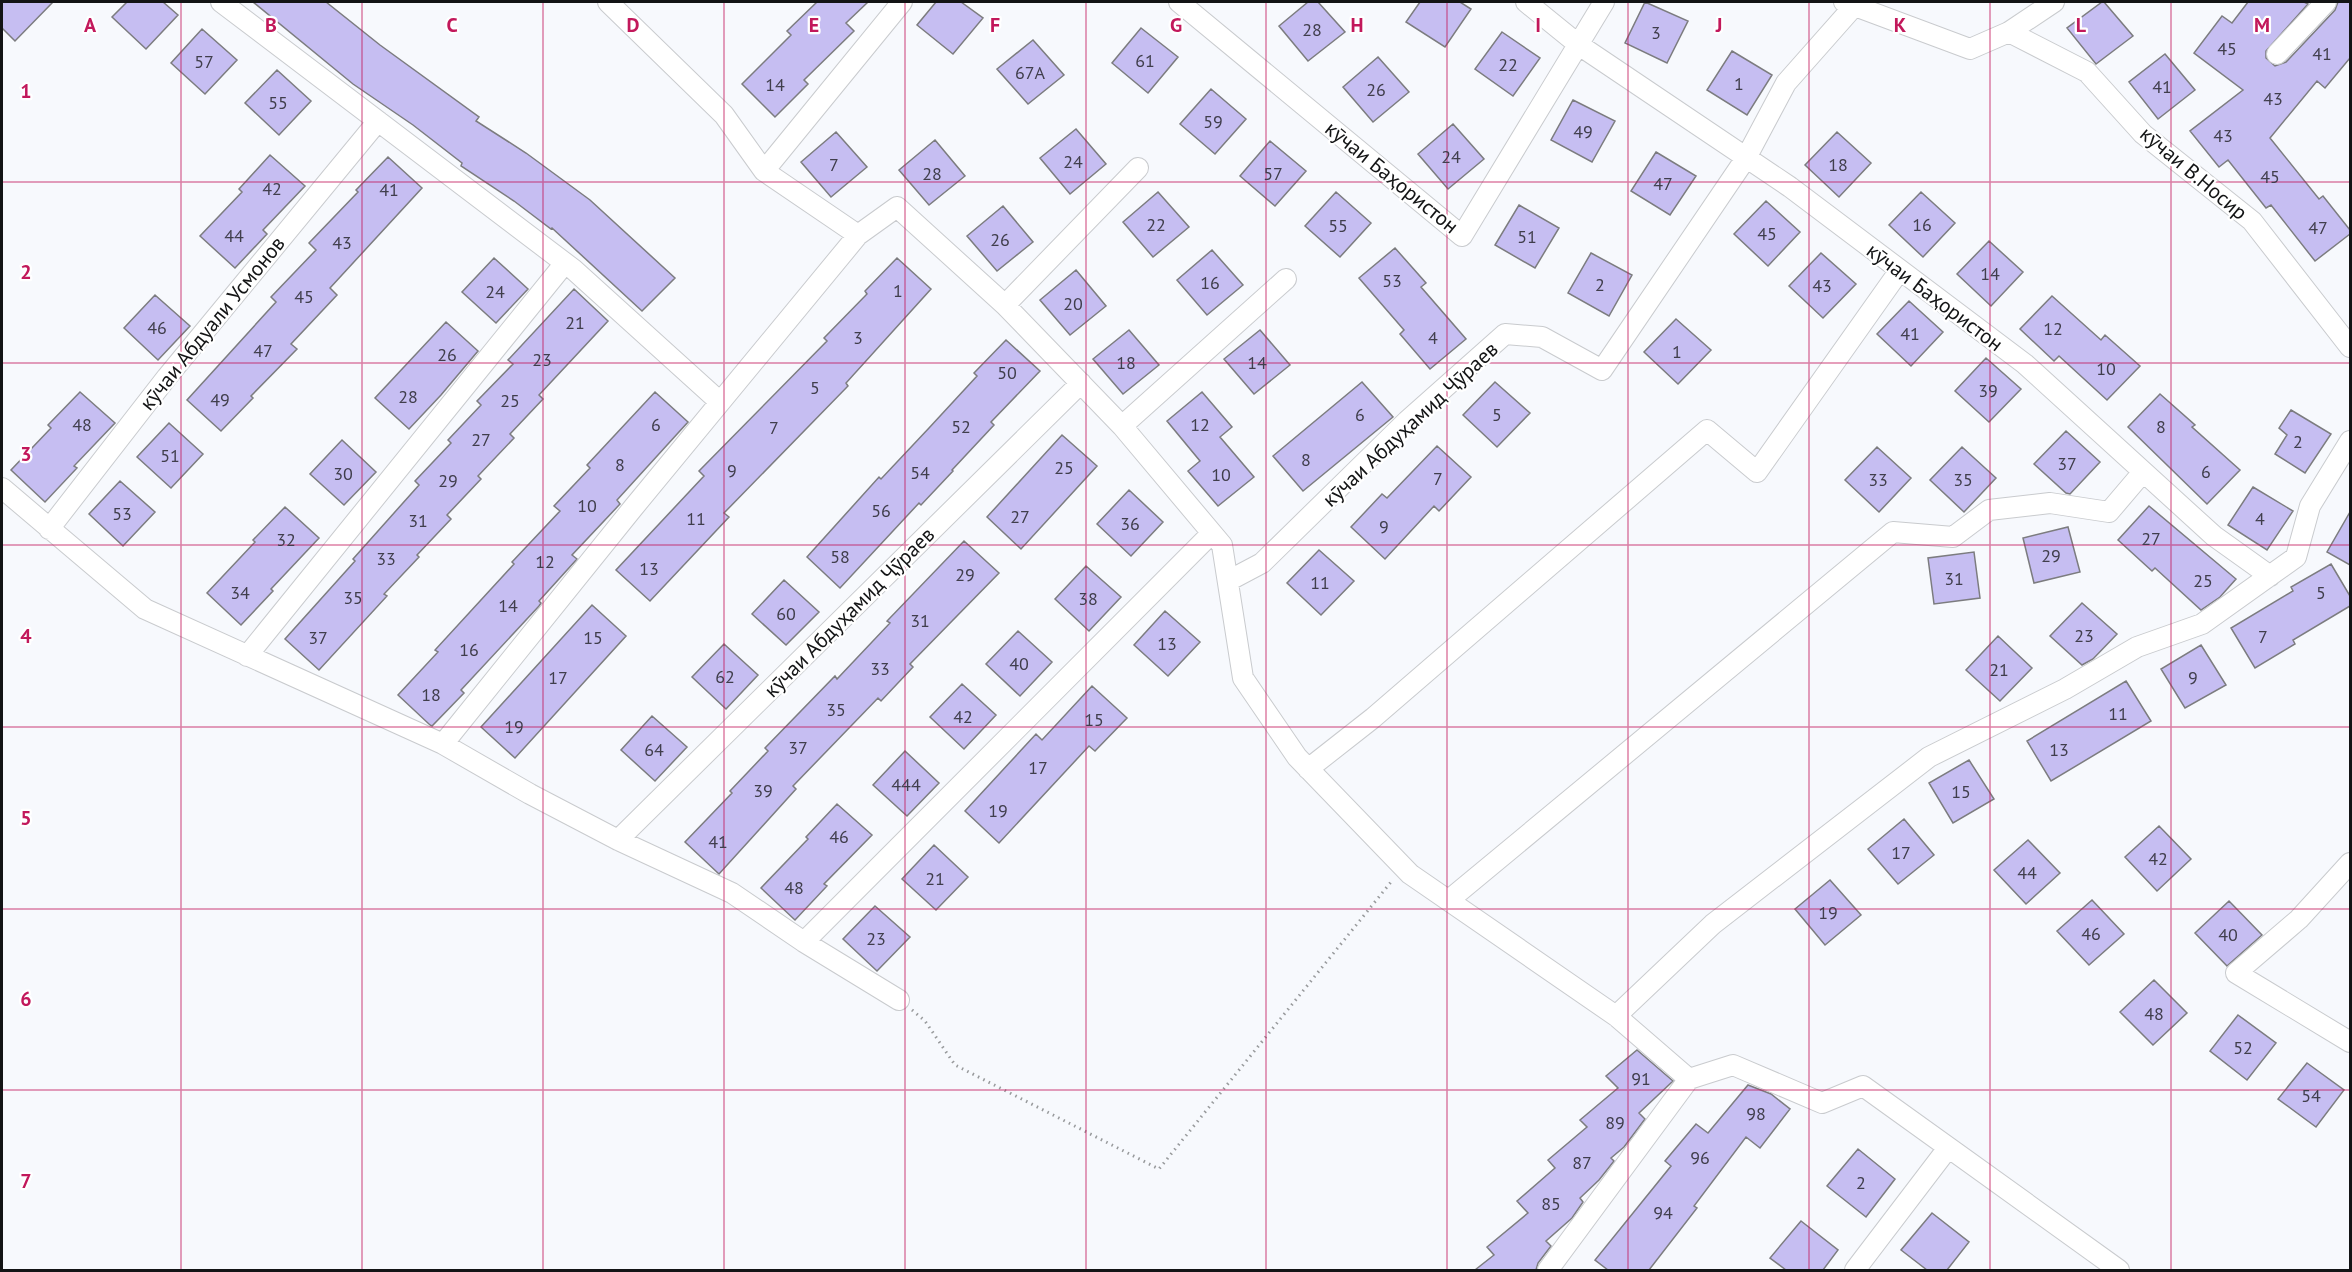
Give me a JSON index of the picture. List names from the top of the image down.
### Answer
{
  "streets": {
    "street": [
      "кӯчаи В.Носир",
      "кӯчаи Баҳористон",
      "кӯчаи Абдуали Усмонов",
      "кӯчаи Абдуҳамид Ҷӯраев"
    ]
  },
  "crossings": [
    ["кӯчаи Баҳористон", "кӯчаи Абдуҳамид Ҷӯраев"]
  ],
  "house_numbers": [
    "28",
    "3",
    "45",
    "41",
    "61",
    "57",
    "22",
    "67А",
    "1",
    "14",
    "41",
    "26",
    "43",
    "55",
    "59",
    "49",
    "43",
    "24",
    "24",
    "7",
    "18",
    "28",
    "57",
    "45",
    "47",
    "42",
    "41",
    "22",
    "16",
    "55",
    "47",
    "45",
    "44",
    "51",
    "26",
    "43",
    "14",
    "53",
    "16",
    "2",
    "43",
    "1",
    "24",
    "45",
    "20",
    "21",
    "46",
    "12",
    "41",
    "3",
    "4",
    "47",
    "1",
    "26",
    "23",
    "18",
    "14",
    "10",
    "50",
    "5",
    "39",
    "28",
    "49",
    "25",
    "6",
    "5",
    "48",
    "6",
    "12",
    "52",
    "8",
    "7",
    "27",
    "2",
    "51",
    "8",
    "37",
    "8",
    "25",
    "9",
    "6",
    "54",
    "30",
    "10",
    "7",
    "33",
    "35",
    "29",
    "10",
    "56",
    "53",
    "27",
    "11",
    "4",
    "31",
    "36",
    "9",
    "27",
    "32",
    "29",
    "58",
    "33",
    "12",
    "13",
    "29",
    "31",
    "25",
    "11",
    "34",
    "5",
    "35",
    "38",
    "14",
    "60",
    "31",
    "23",
    "7",
    "37",
    "15",
    "13",
    "16",
    "40",
    "33",
    "21",
    "62",
    "17",
    "9",
    "18",
    "35",
    "11",
    "42",
    "15",
    "19",
    "37",
    "64",
    "13",
    "17",
    "444",
    "39",
    "15",
    "19",
    "46",
    "41",
    "17",
    "42",
    "44",
    "21",
    "48",
    "19",
    "46",
    "40",
    "23",
    "48",
    "52",
    "91",
    "54",
    "98",
    "89",
    "96",
    "87",
    "2",
    "85",
    "94"
  ],
  "grid": {
    "columns": [
      "A",
      "B",
      "C",
      "D",
      "E",
      "F",
      "G",
      "H",
      "I",
      "J",
      "K",
      "L",
      "M"
    ],
    "rows": [
      "1",
      "2",
      "3",
      "4",
      "5",
      "6",
      "7"
    ]
  }
}
